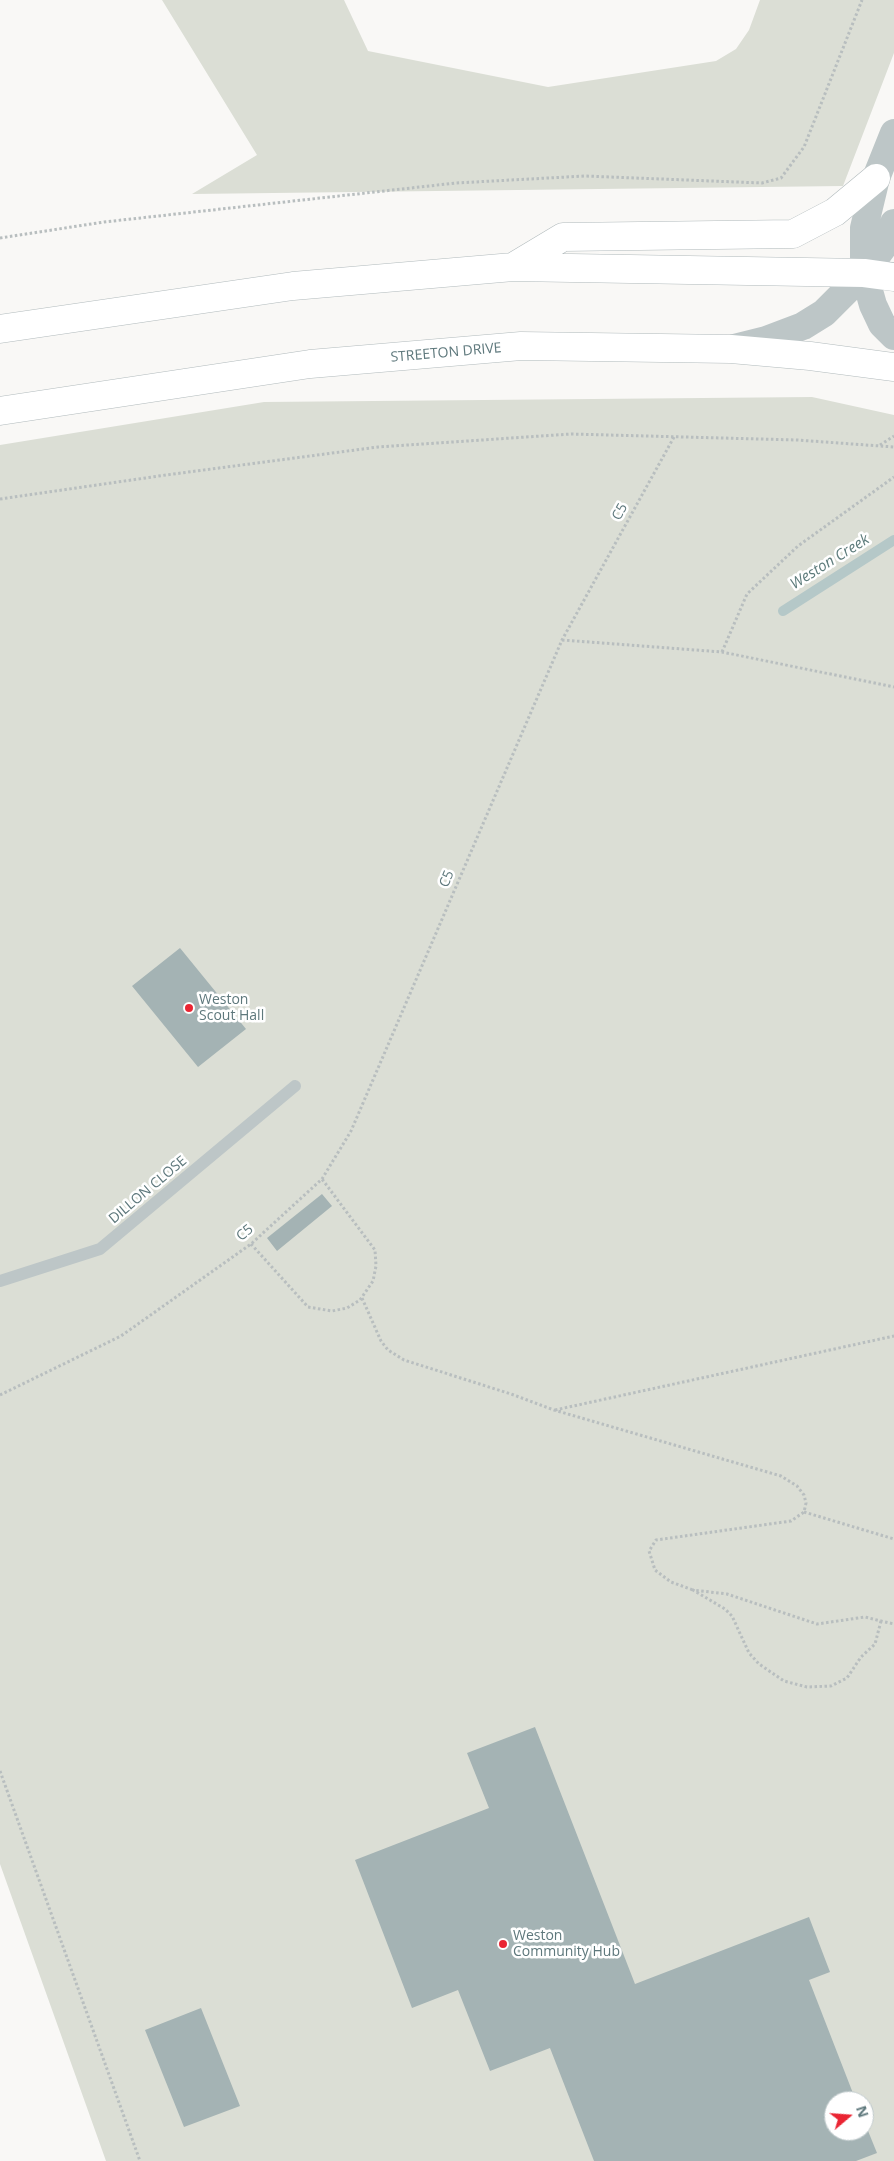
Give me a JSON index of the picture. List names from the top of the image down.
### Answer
{
  "streets": {
    "main road": ["STREETON DRIVE"],
    "lane": ["DILLON CLOSE"],
    "path": ["C5"]
  },
  "water": ["Weston Creek"],
  "places": ["Weston Scout Hall", "Weston Community Hub"],
  "north": "right"
}
